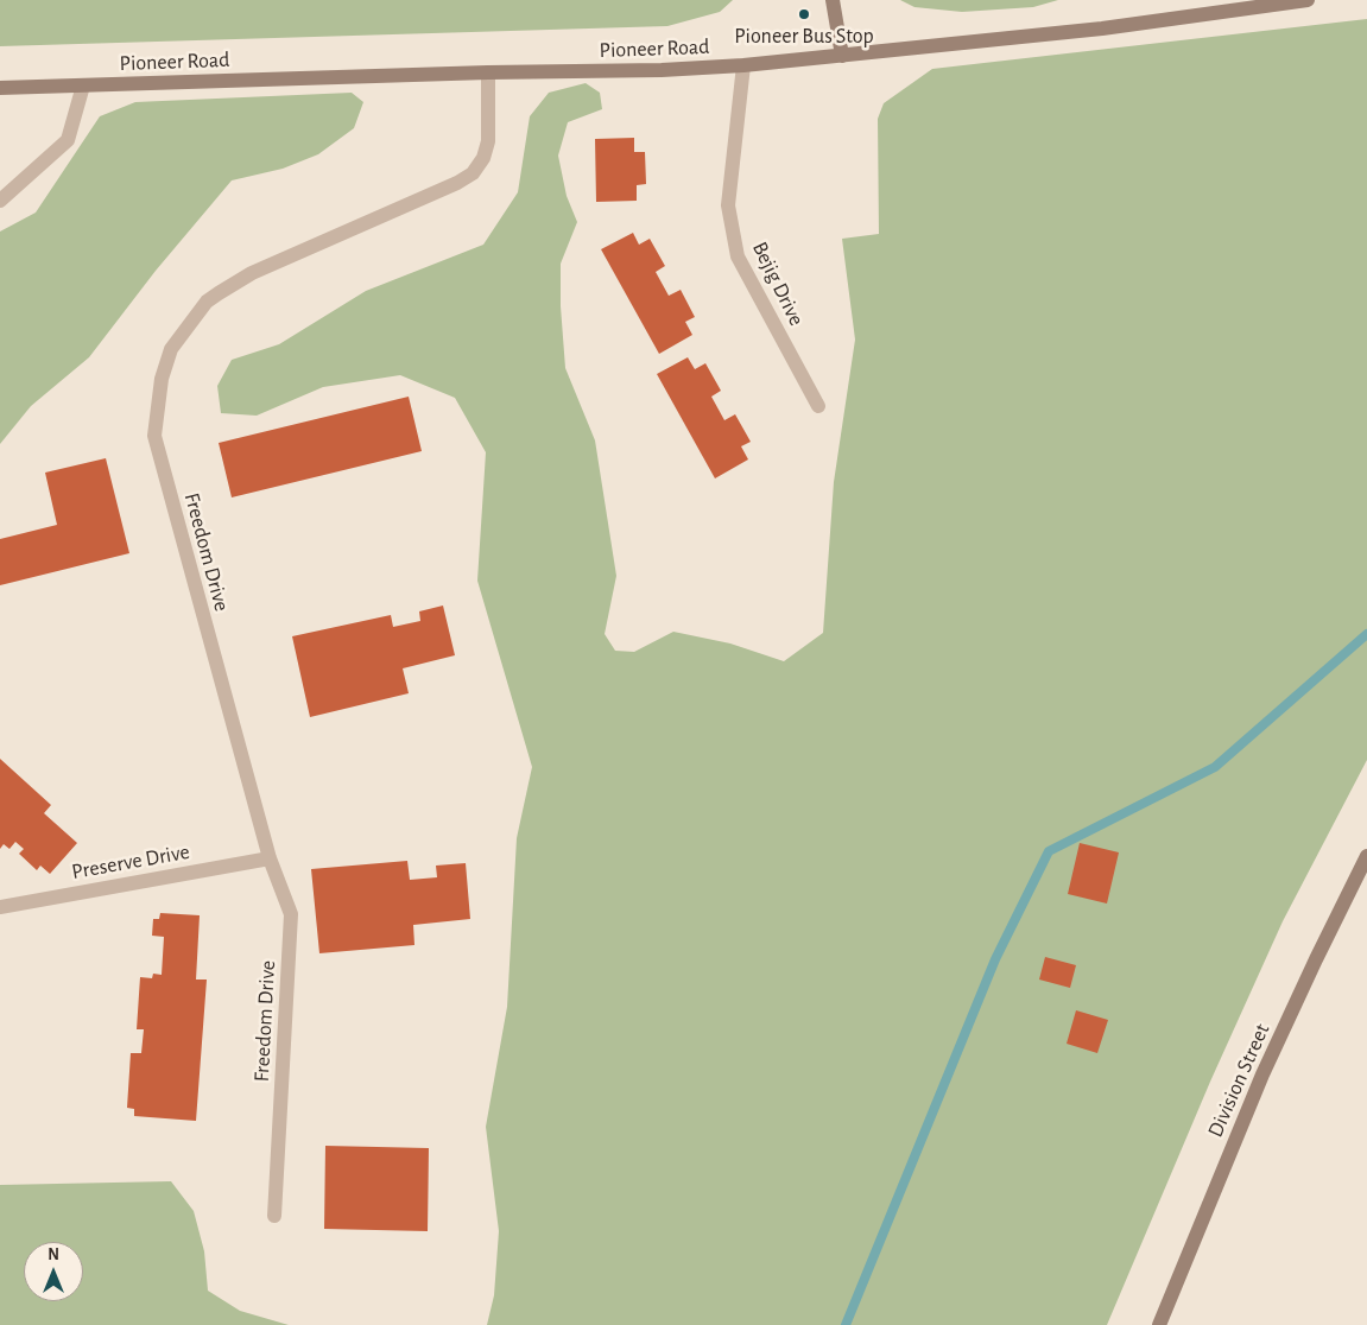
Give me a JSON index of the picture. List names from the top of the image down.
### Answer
{
  "streets": {
    "street": [
      "Pioneer Road",
      "Bejig Drive",
      "Freedom Drive",
      "Preserve Drive",
      "Division Street"
    ]
  },
  "crossings": [
    ["Pioneer Road", "Bejig Drive"],
    ["Pioneer Road", "Freedom Drive"],
    ["Freedom Drive", "Preserve Drive"]
  ],
  "places": ["Pioneer Bus Stop"],
  "north": "top"
}
